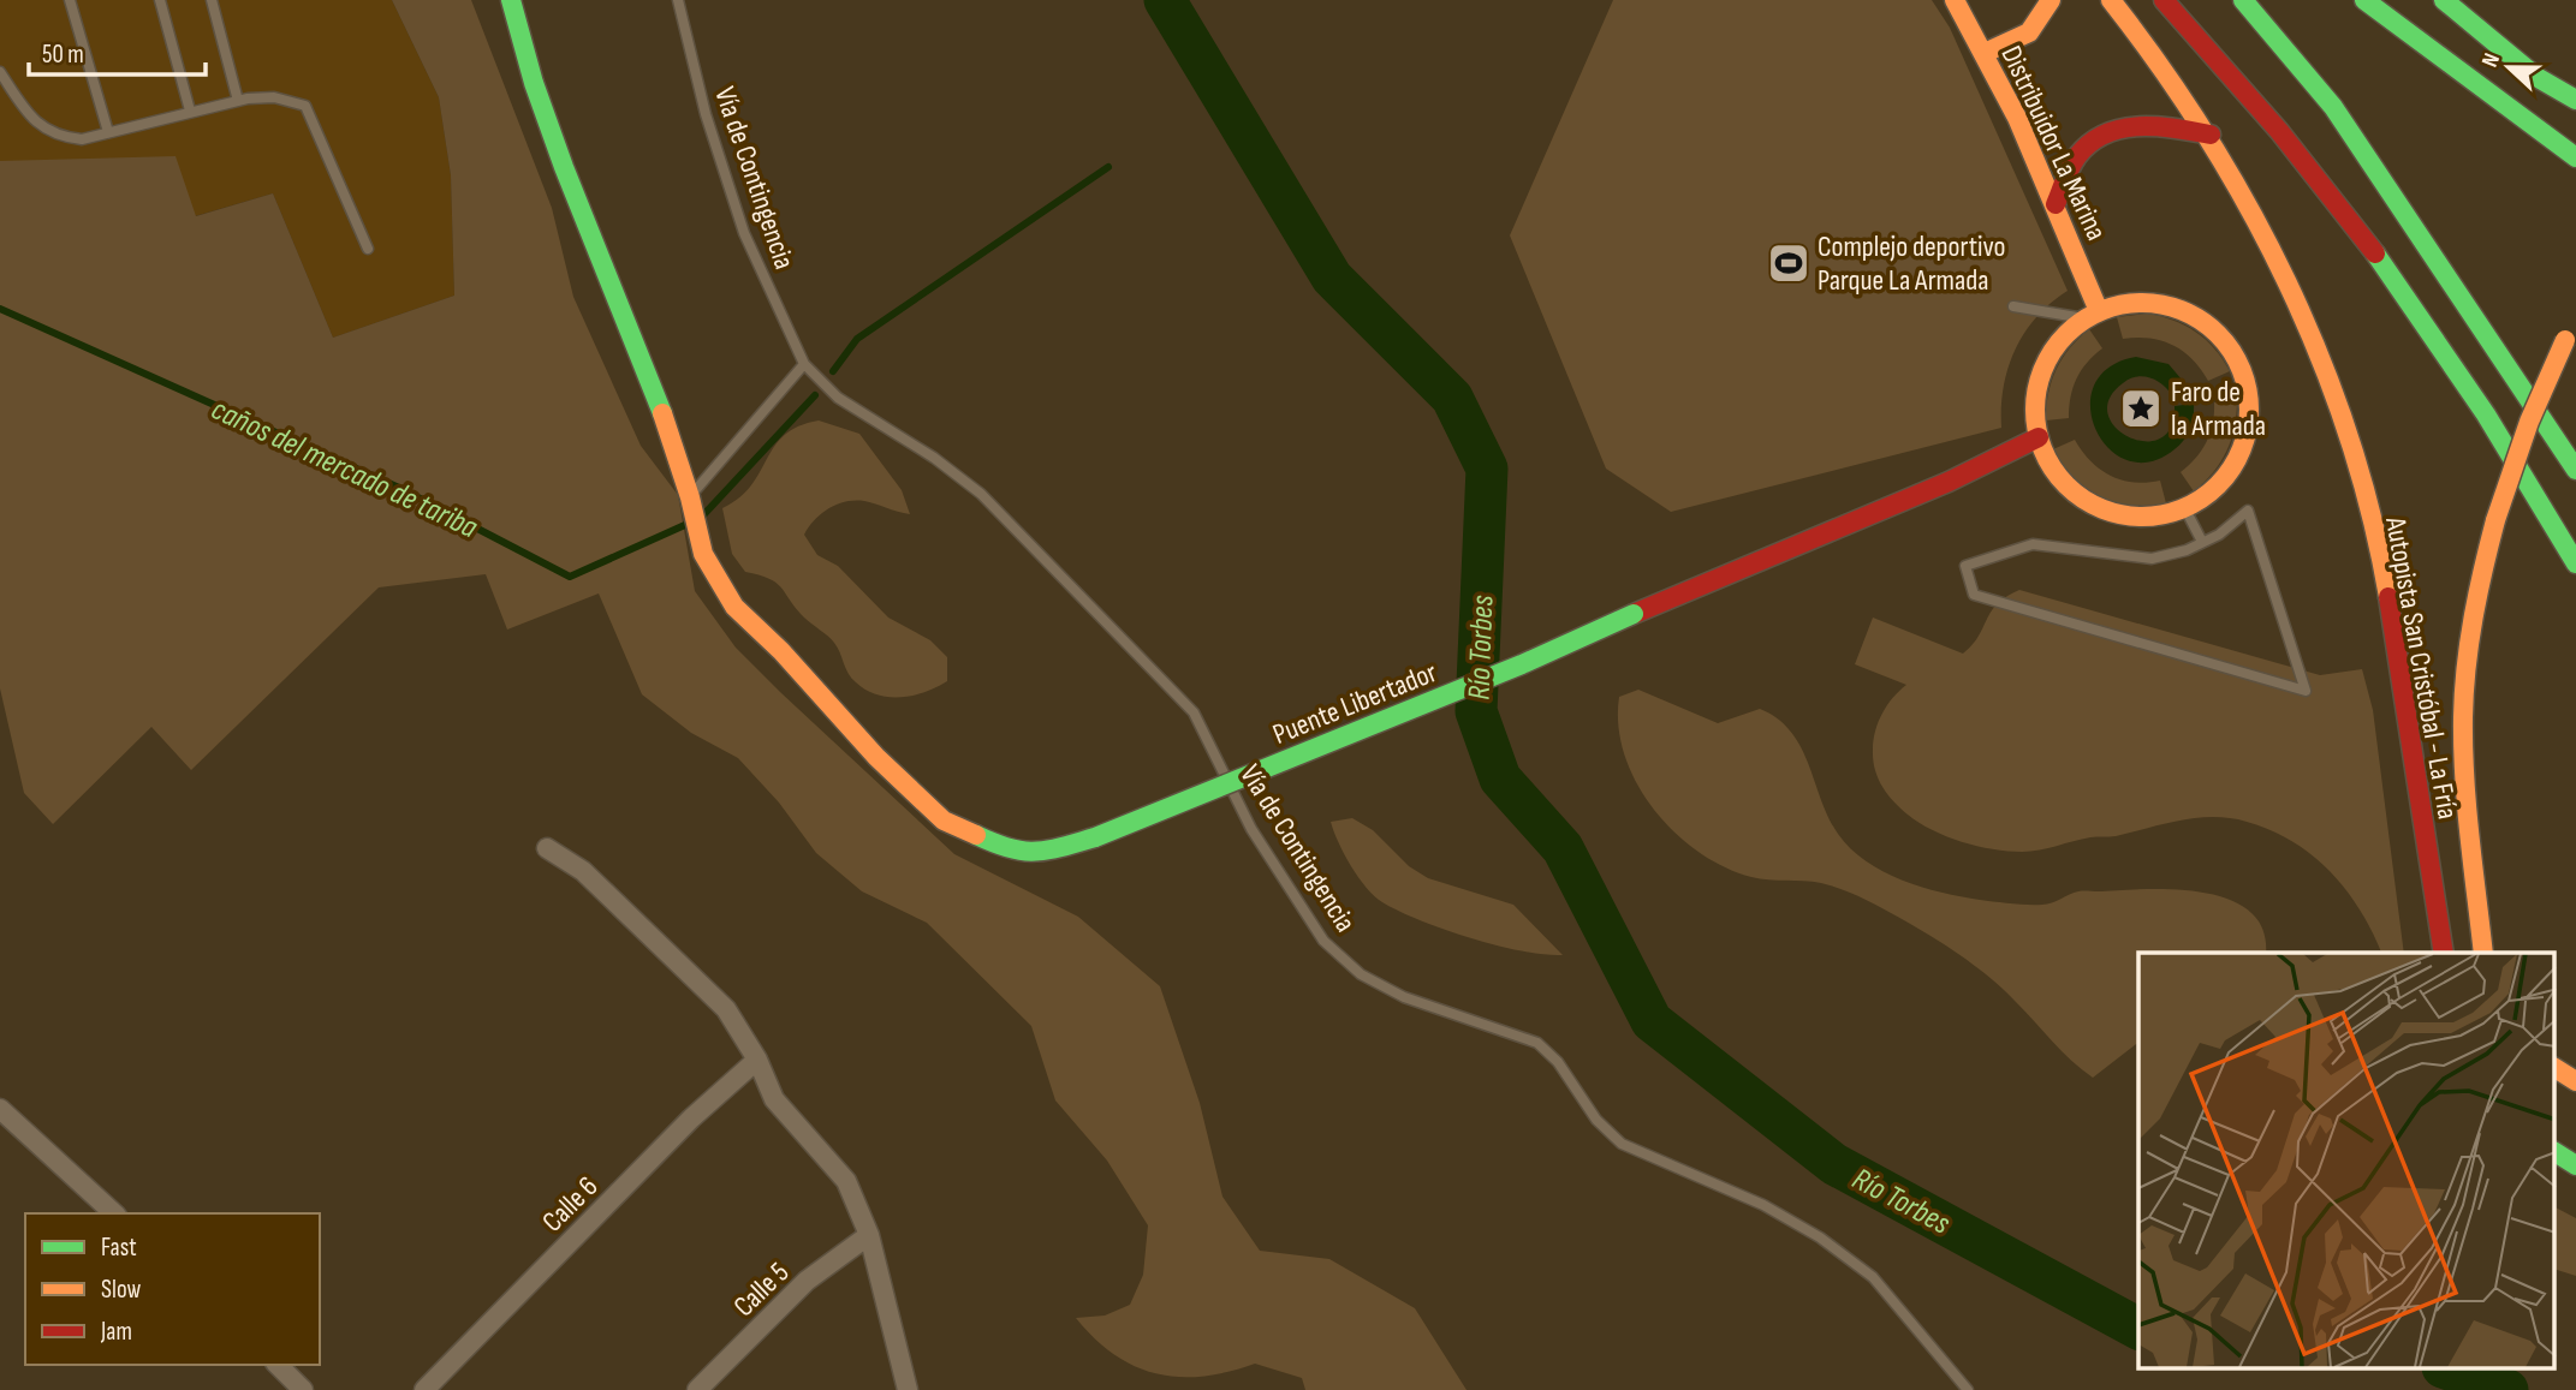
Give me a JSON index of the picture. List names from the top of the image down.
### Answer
{
  "streets": {
    "main road": ["Distribuidor La Marina", "Autopista San Cristóbal - La Fría", "Puente Libertador"],
    "street": ["Calle 6", "Calle 5"],
    "lane": ["Vía de Contingencia"]
  },
  "crossings": [
    ["Distribuidor La Marina", "Puente Libertador"]
  ],
  "water": ["caños del mercado de tariba", "Río Torbes"],
  "places": {
    "sports": ["Complejo deportivo Parque La Armada"],
    "place": ["Faro de la Armada"]
  },
  "legend": ["Fast", "Slow", "Jam"],
  "scale_bar": "50 m",
  "north": "left"
}
